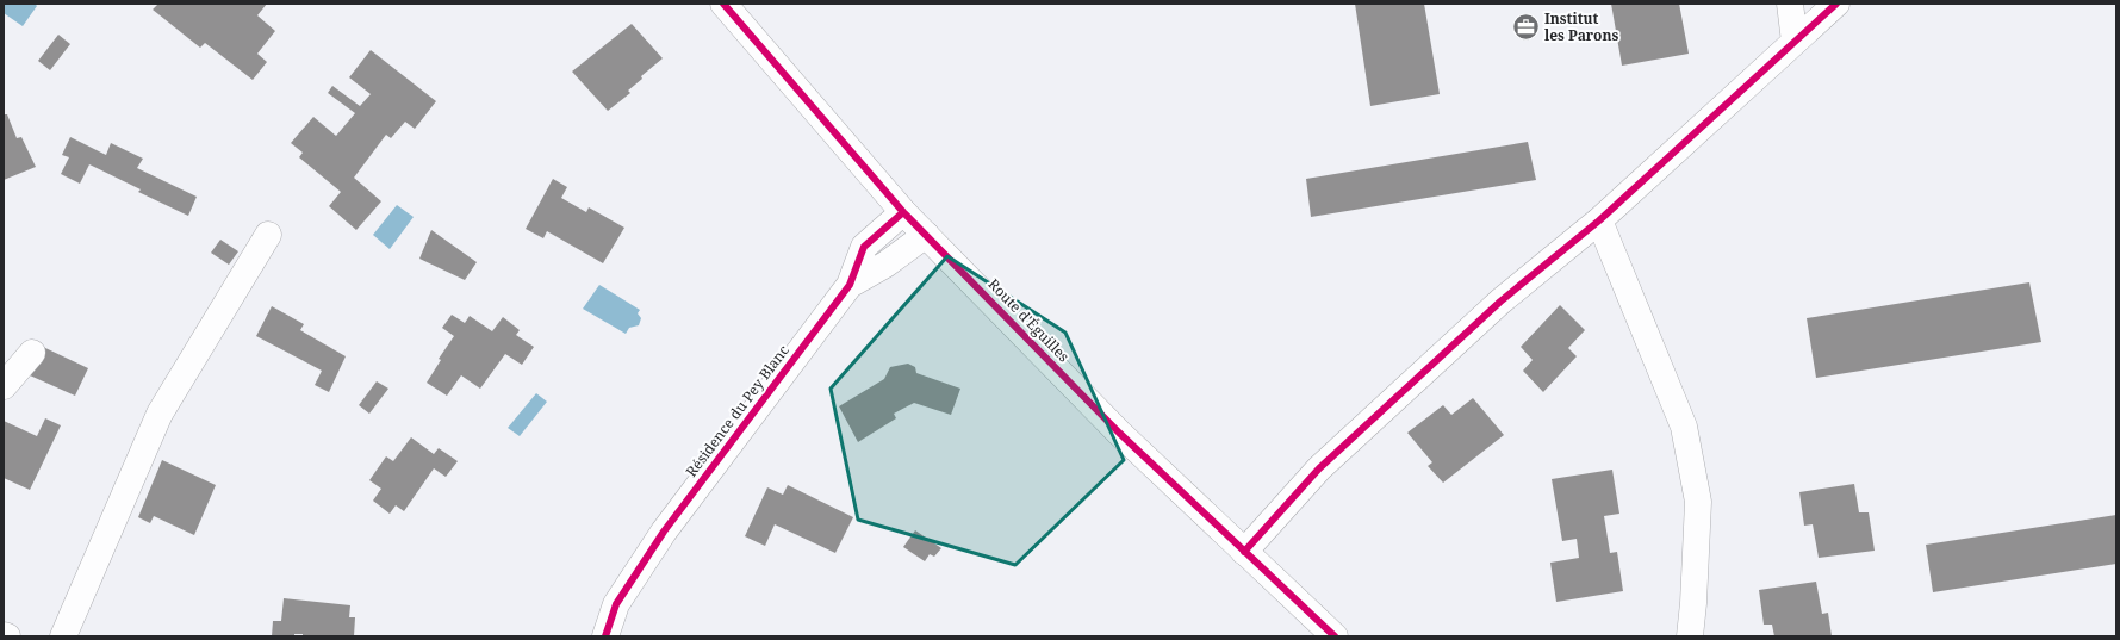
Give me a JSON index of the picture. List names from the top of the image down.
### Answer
{
  "streets": {
    "street": ["Route d'Éguilles", "Résidence du Pey Blanc"]
  },
  "crossings": [
    ["Route d'Éguilles", "Résidence du Pey Blanc"]
  ],
  "places": {
    "office": ["Institut les Parons"]
  }
}
